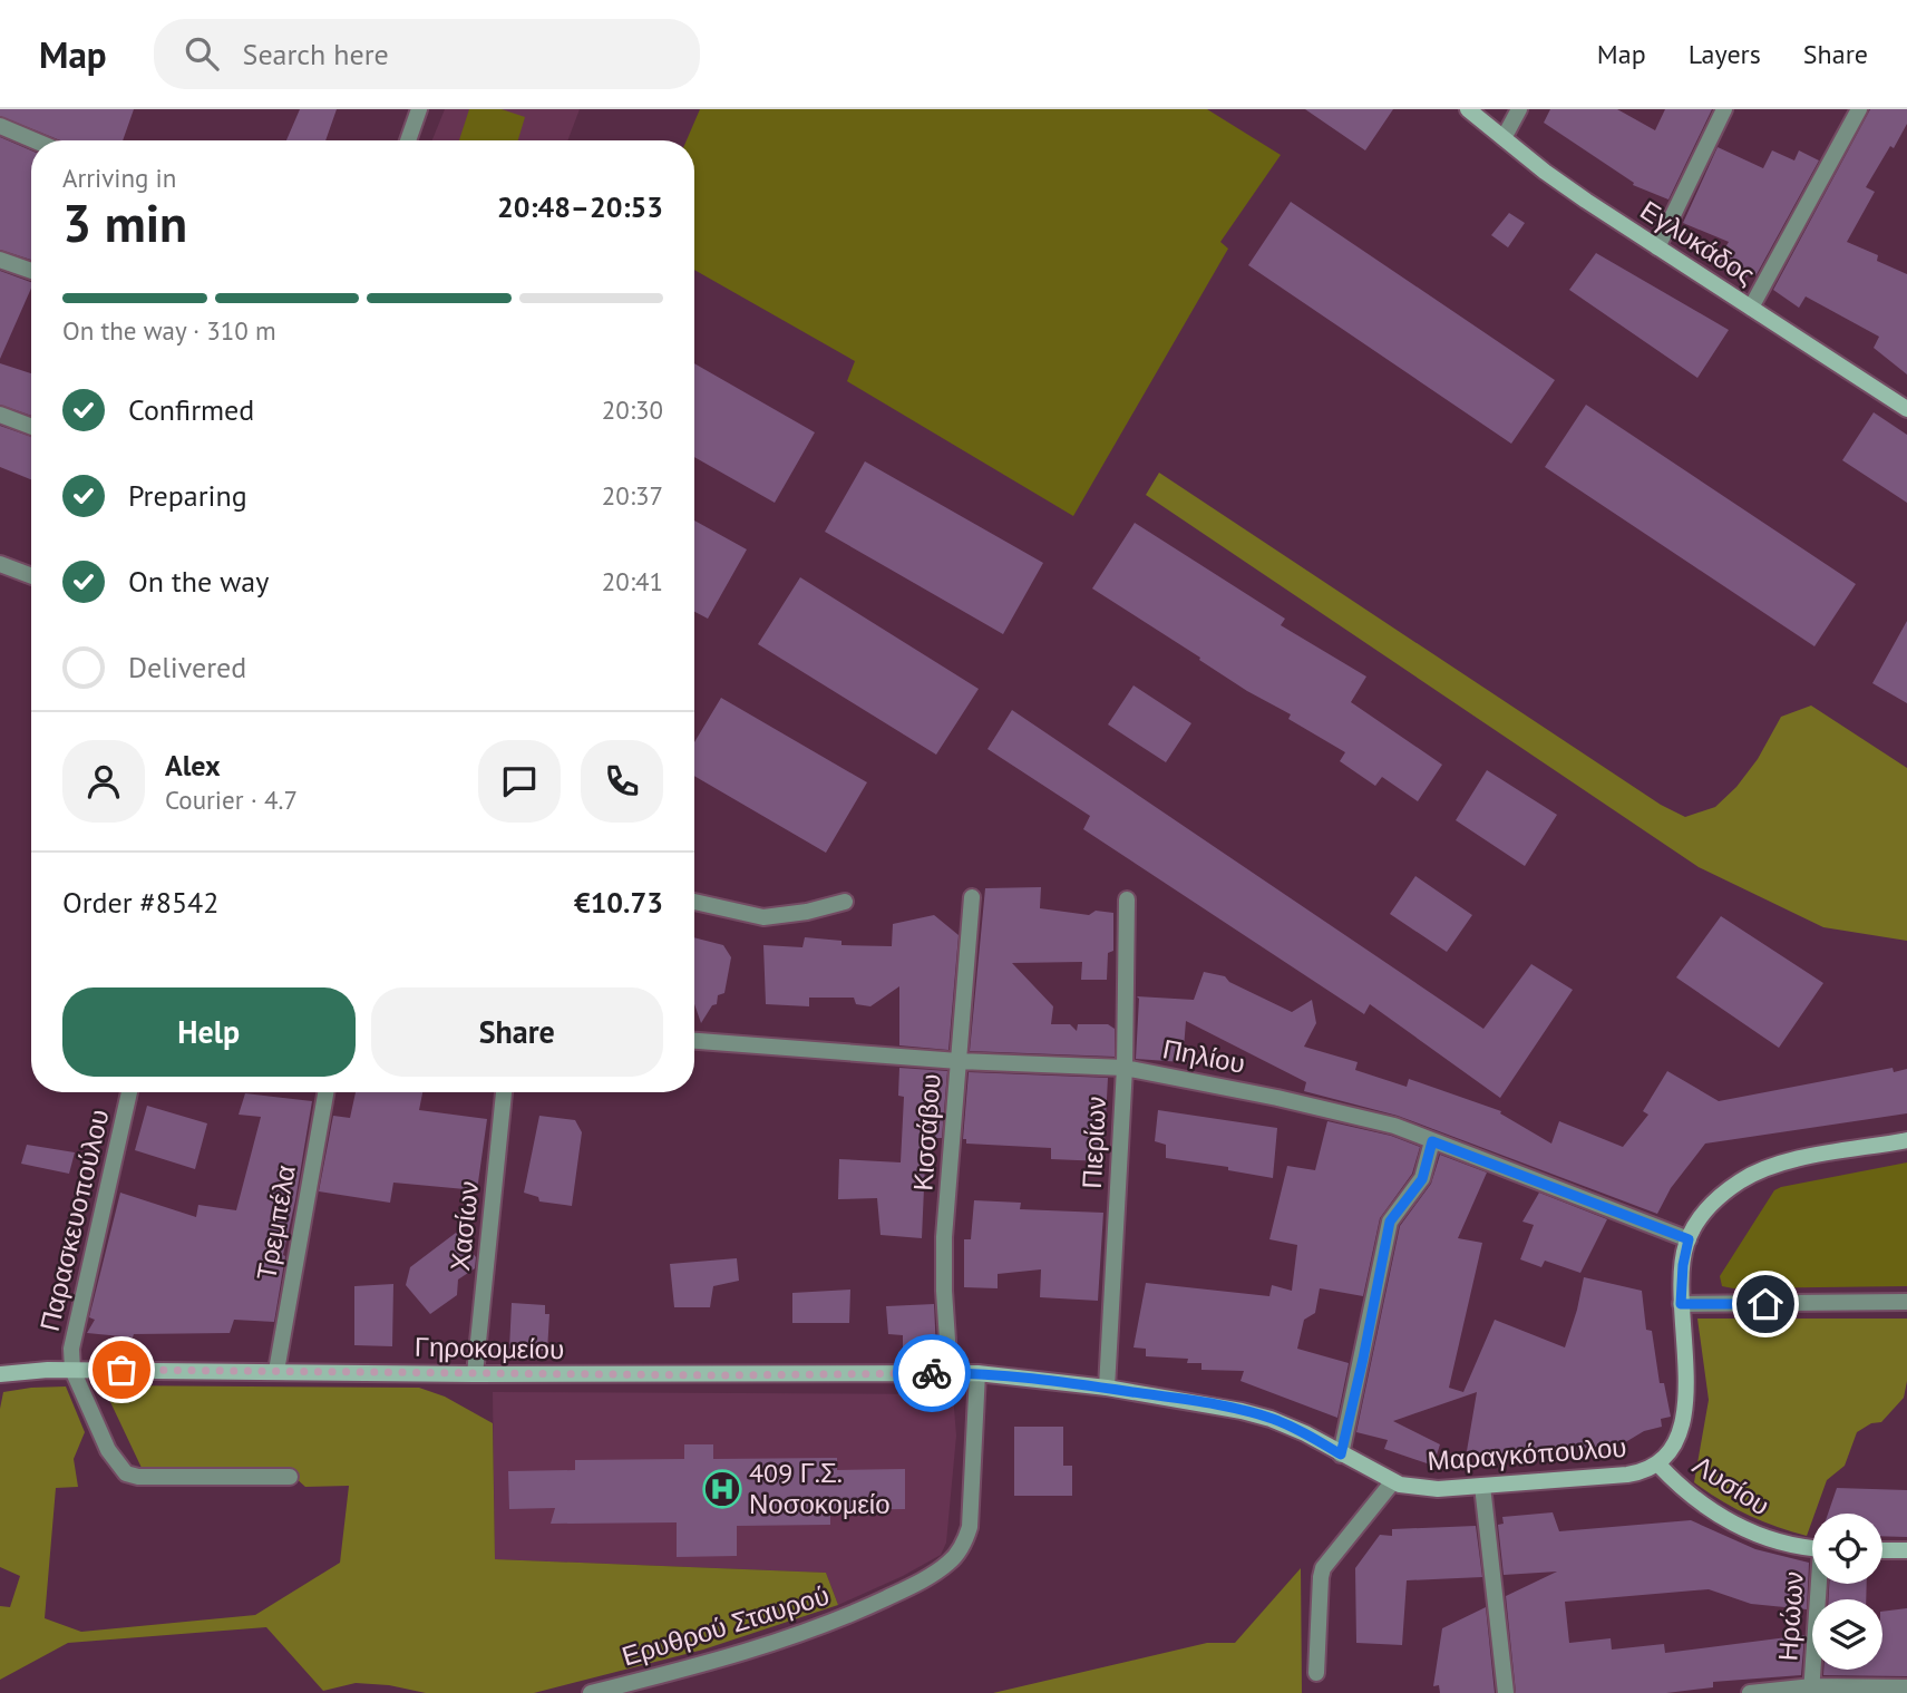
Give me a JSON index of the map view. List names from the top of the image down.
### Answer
{
  "streets": {
    "main road": [
      "Εγλυκάδος",
      "Γηροκομείου",
      "Μαραγκόπουλου",
      "Λυσίου"
    ],
    "street": [
      "Πηλίου",
      "Κισσάβου",
      "Πιερίων",
      "Παρασκευοπούλου",
      "Τρεμπέλα",
      "Χασίων",
      "Ηρώων",
      "Ερυθρού Σταυρού"
    ]
  },
  "crossings": [
    ["Πηλίου", "Κισσάβου"],
    ["Πηλίου", "Πιερίων"],
    ["Πηλίου", "Μαραγκόπουλου"],
    ["Κισσάβου", "Γηροκομείου"],
    ["Πιερίων", "Μαραγκόπουλου"],
    ["Παρασκευοπούλου", "Γηροκομείου"],
    ["Τρεμπέλα", "Γηροκομείου"],
    ["Χασίων", "Γηροκομείου"],
    ["Γηροκομείου", "Μαραγκόπουλου"],
    ["Γηροκομείου", "Ερυθρού Σταυρού"],
    ["Μαραγκόπουλου", "Λυσίου"],
    ["Μαραγκόπουλου", "Ερυθρού Σταυρού"]
  ],
  "places": {
    "hospital": ["409 Γ.Σ. Νοσοκομείο"]
  },
  "page": {
    "header": "Map",
    "search": "Search here",
    "nav": ["Map", "Layers", "Share"],
    "heading": ["3 min", "Arriving in", "20:48–20:53"],
    "panel": [
      "Alex",
      "Courier · 4.7",
      "Order #8542",
      "€10.73"
    ],
    "bar": "On the way · 310 m",
    "list": [
      ["Confirmed", "20:30"],
      ["Preparing", "20:37"],
      ["On the way", "20:41"],
      "Delivered"
    ],
    "buttons": ["Help", "Share"]
  }
}
